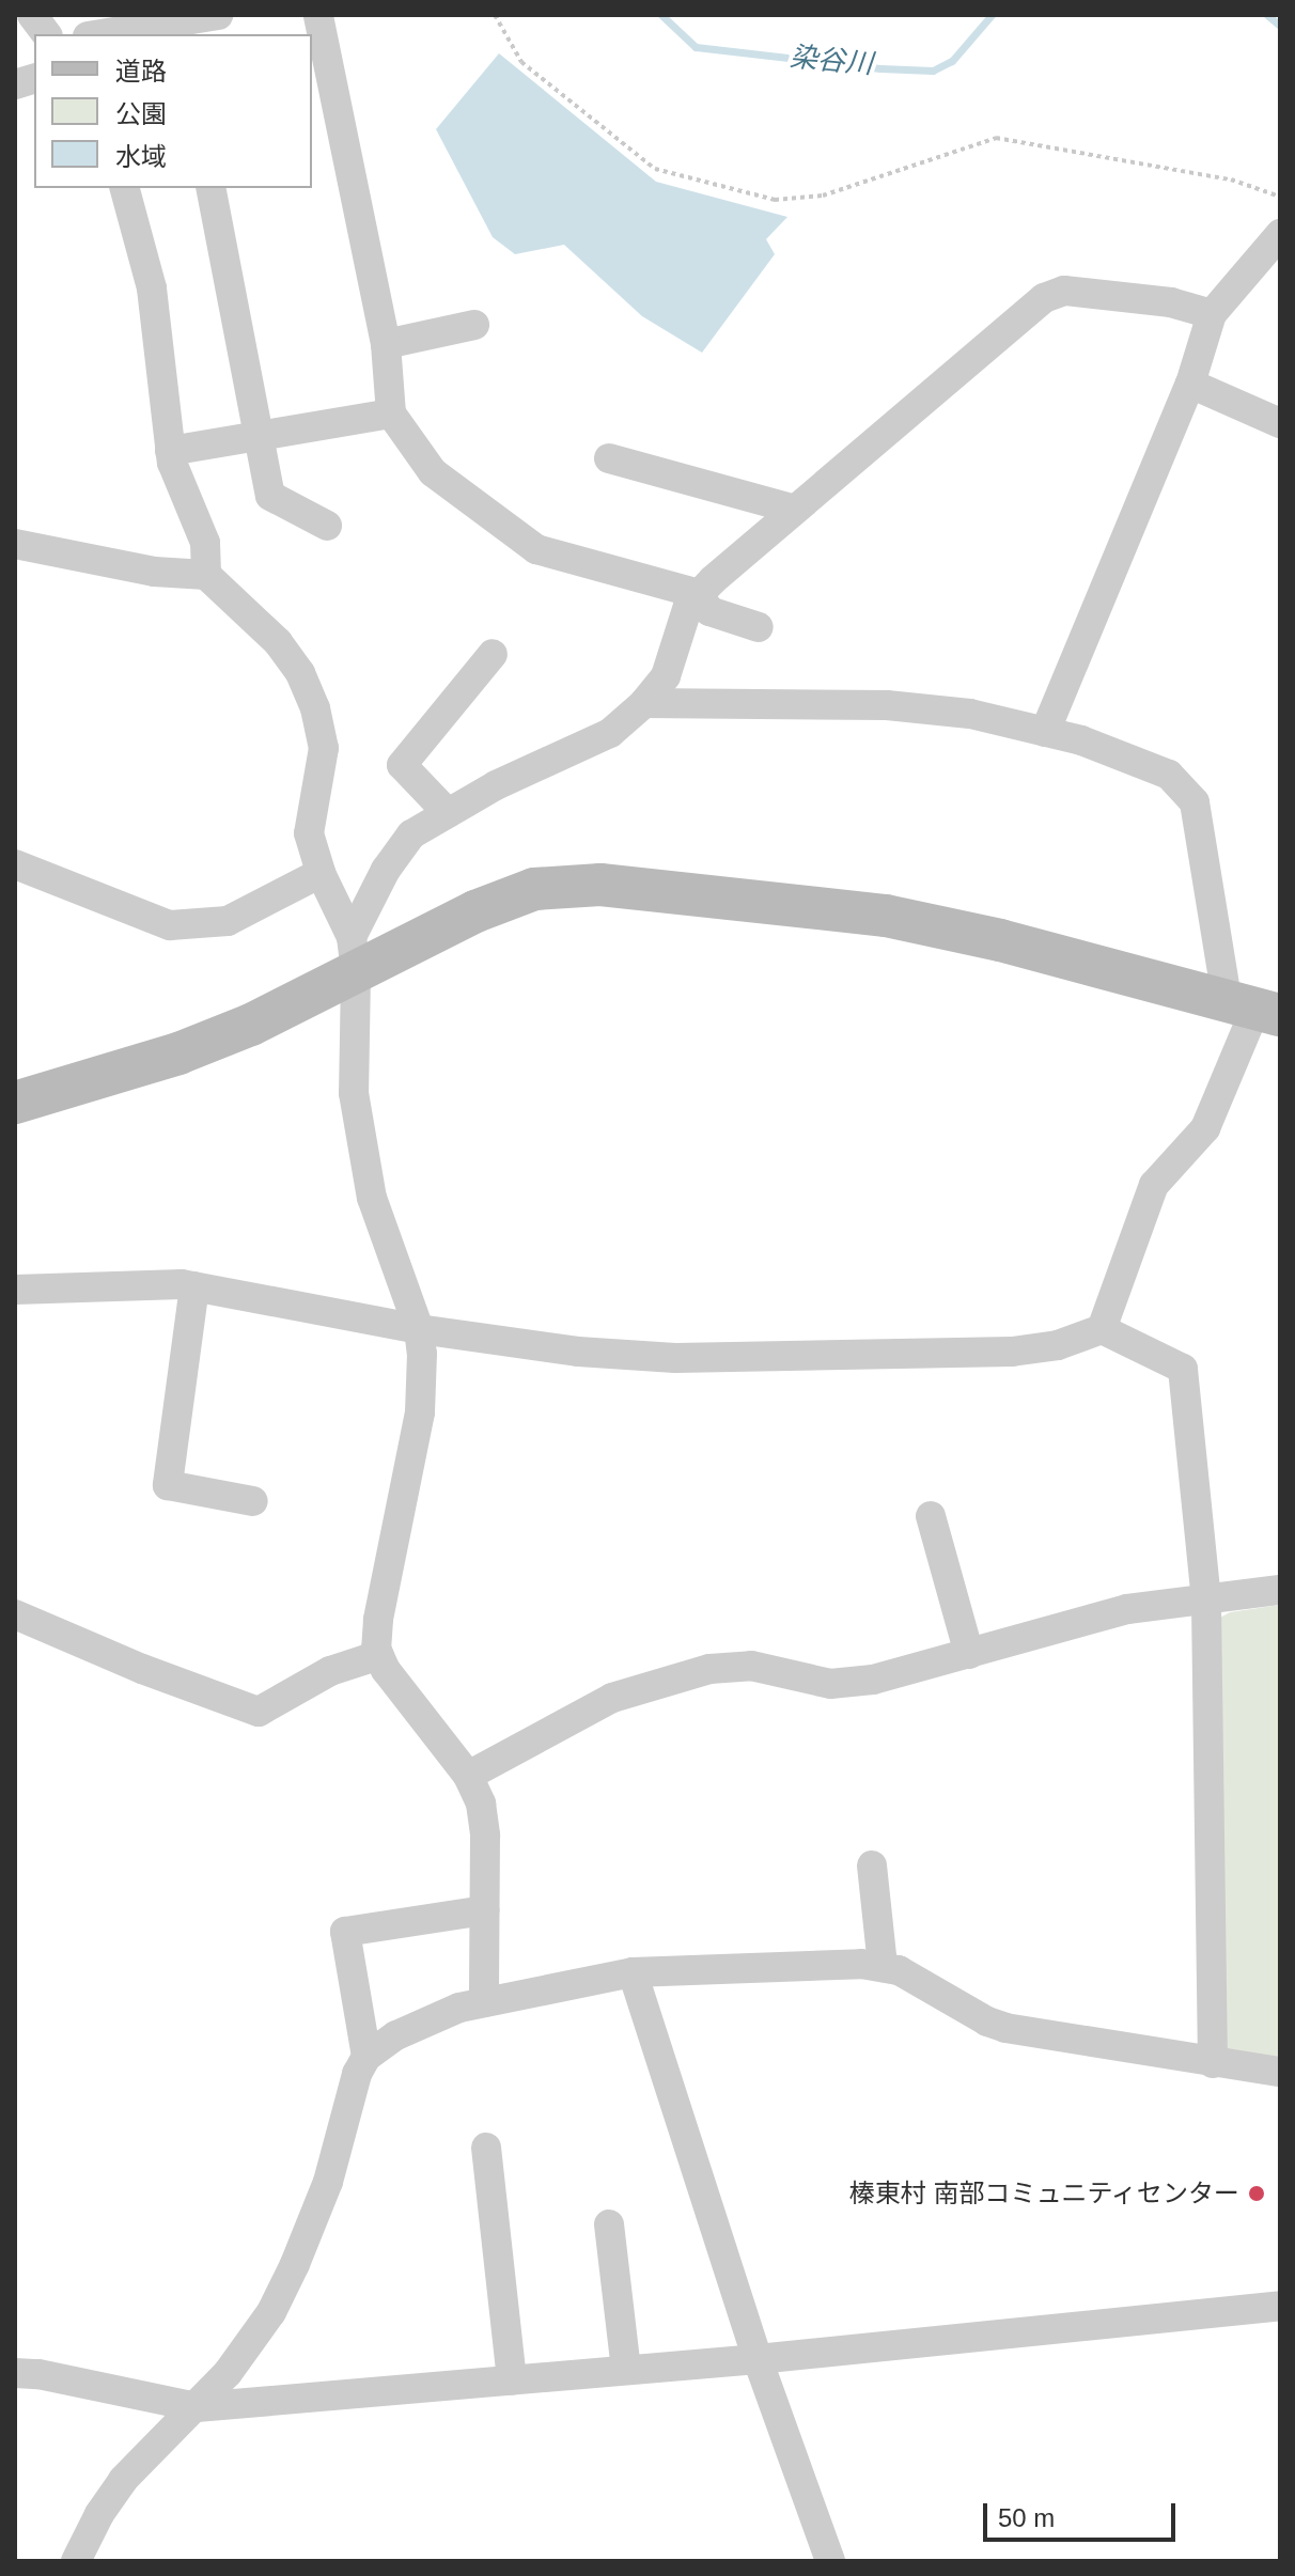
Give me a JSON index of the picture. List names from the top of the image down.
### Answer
{
  "water": ["染谷川"],
  "places": ["榛東村 南部コミュニティセンター"],
  "legend": ["道路", "公園", "水域"],
  "scale_bar": "50 m"
}
